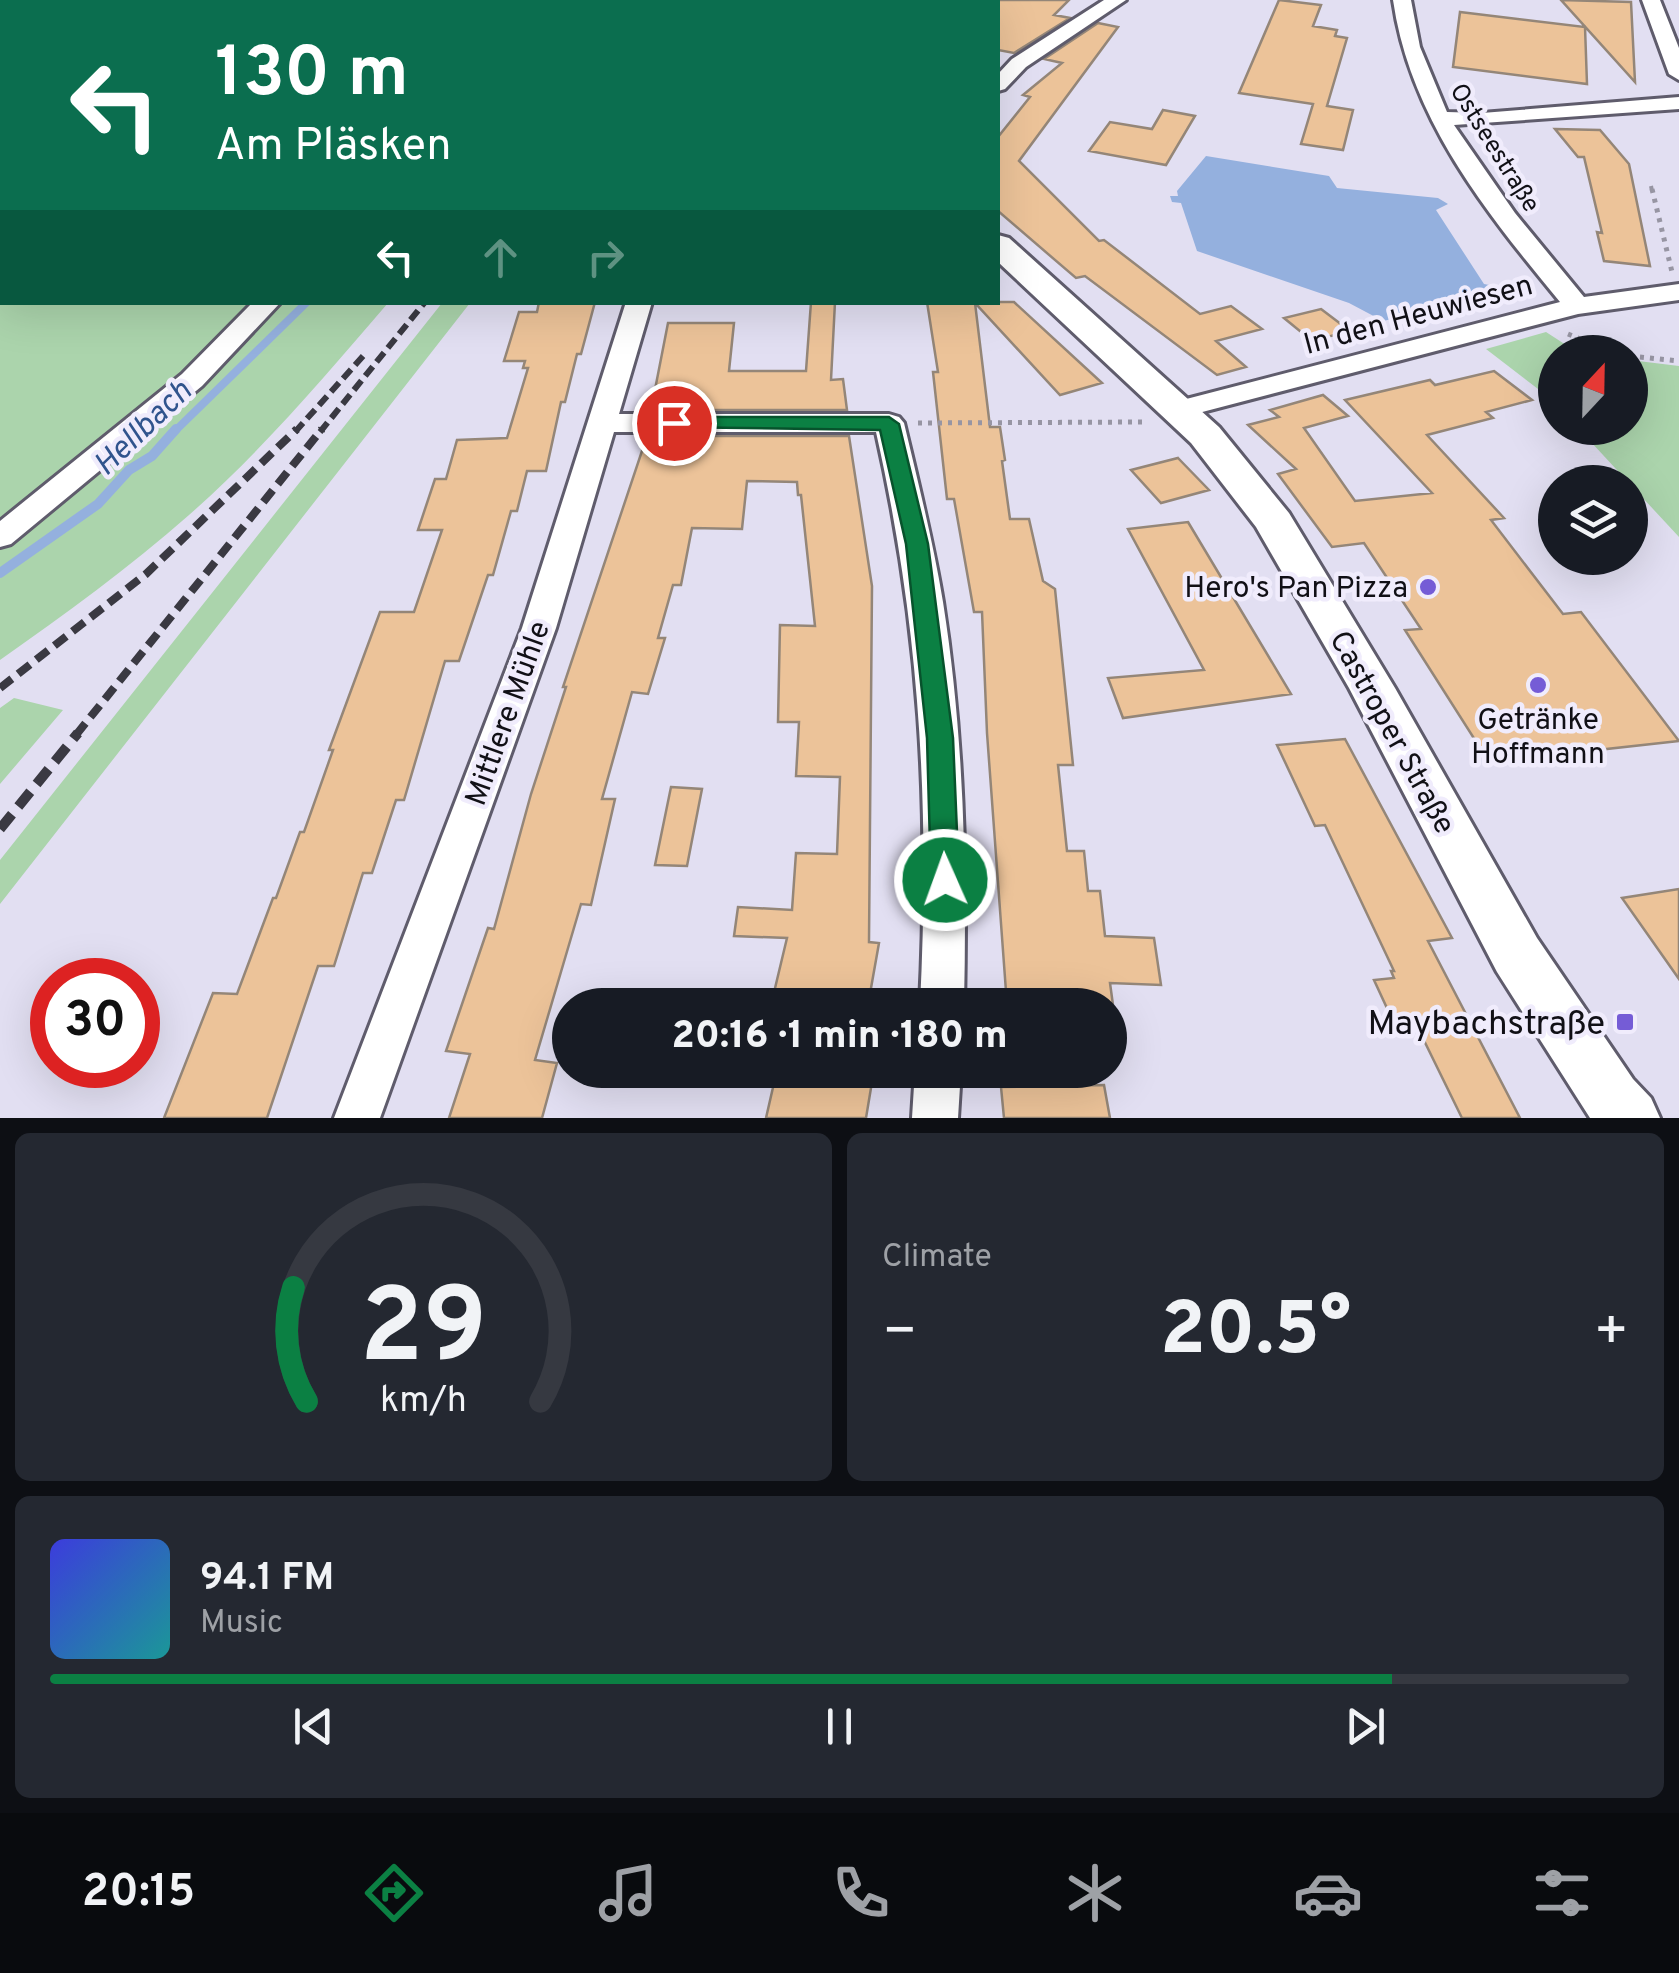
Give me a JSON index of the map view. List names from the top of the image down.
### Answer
{
  "streets": {
    "main road": ["Castroper Straße"],
    "street": ["Ostseestraße", "In den Heuwiesen", "Mittlere Mühle"]
  },
  "crossings": [
    ["Ostseestraße", "In den Heuwiesen"],
    ["In den Heuwiesen", "Castroper Straße"]
  ],
  "water": ["Hellbach"],
  "places": {
    "other": ["Hero's Pan Pizza", "Getränke Hoffmann"],
    "transit": ["Maybachstraße"]
  },
  "north": "top",
  "page": {
    "turn": ["130 m", "Am Pläsken"],
    "limit": "30",
    "trip": "20:16 · 1 min · 180 m",
    "tile": "Climate",
    "heat": ["−", "20.5°", "+"],
    "song": ["94.1 FM", "Music"],
    "tabs": "20:15",
    "gauge": ["29", "km/h"]
  }
}
